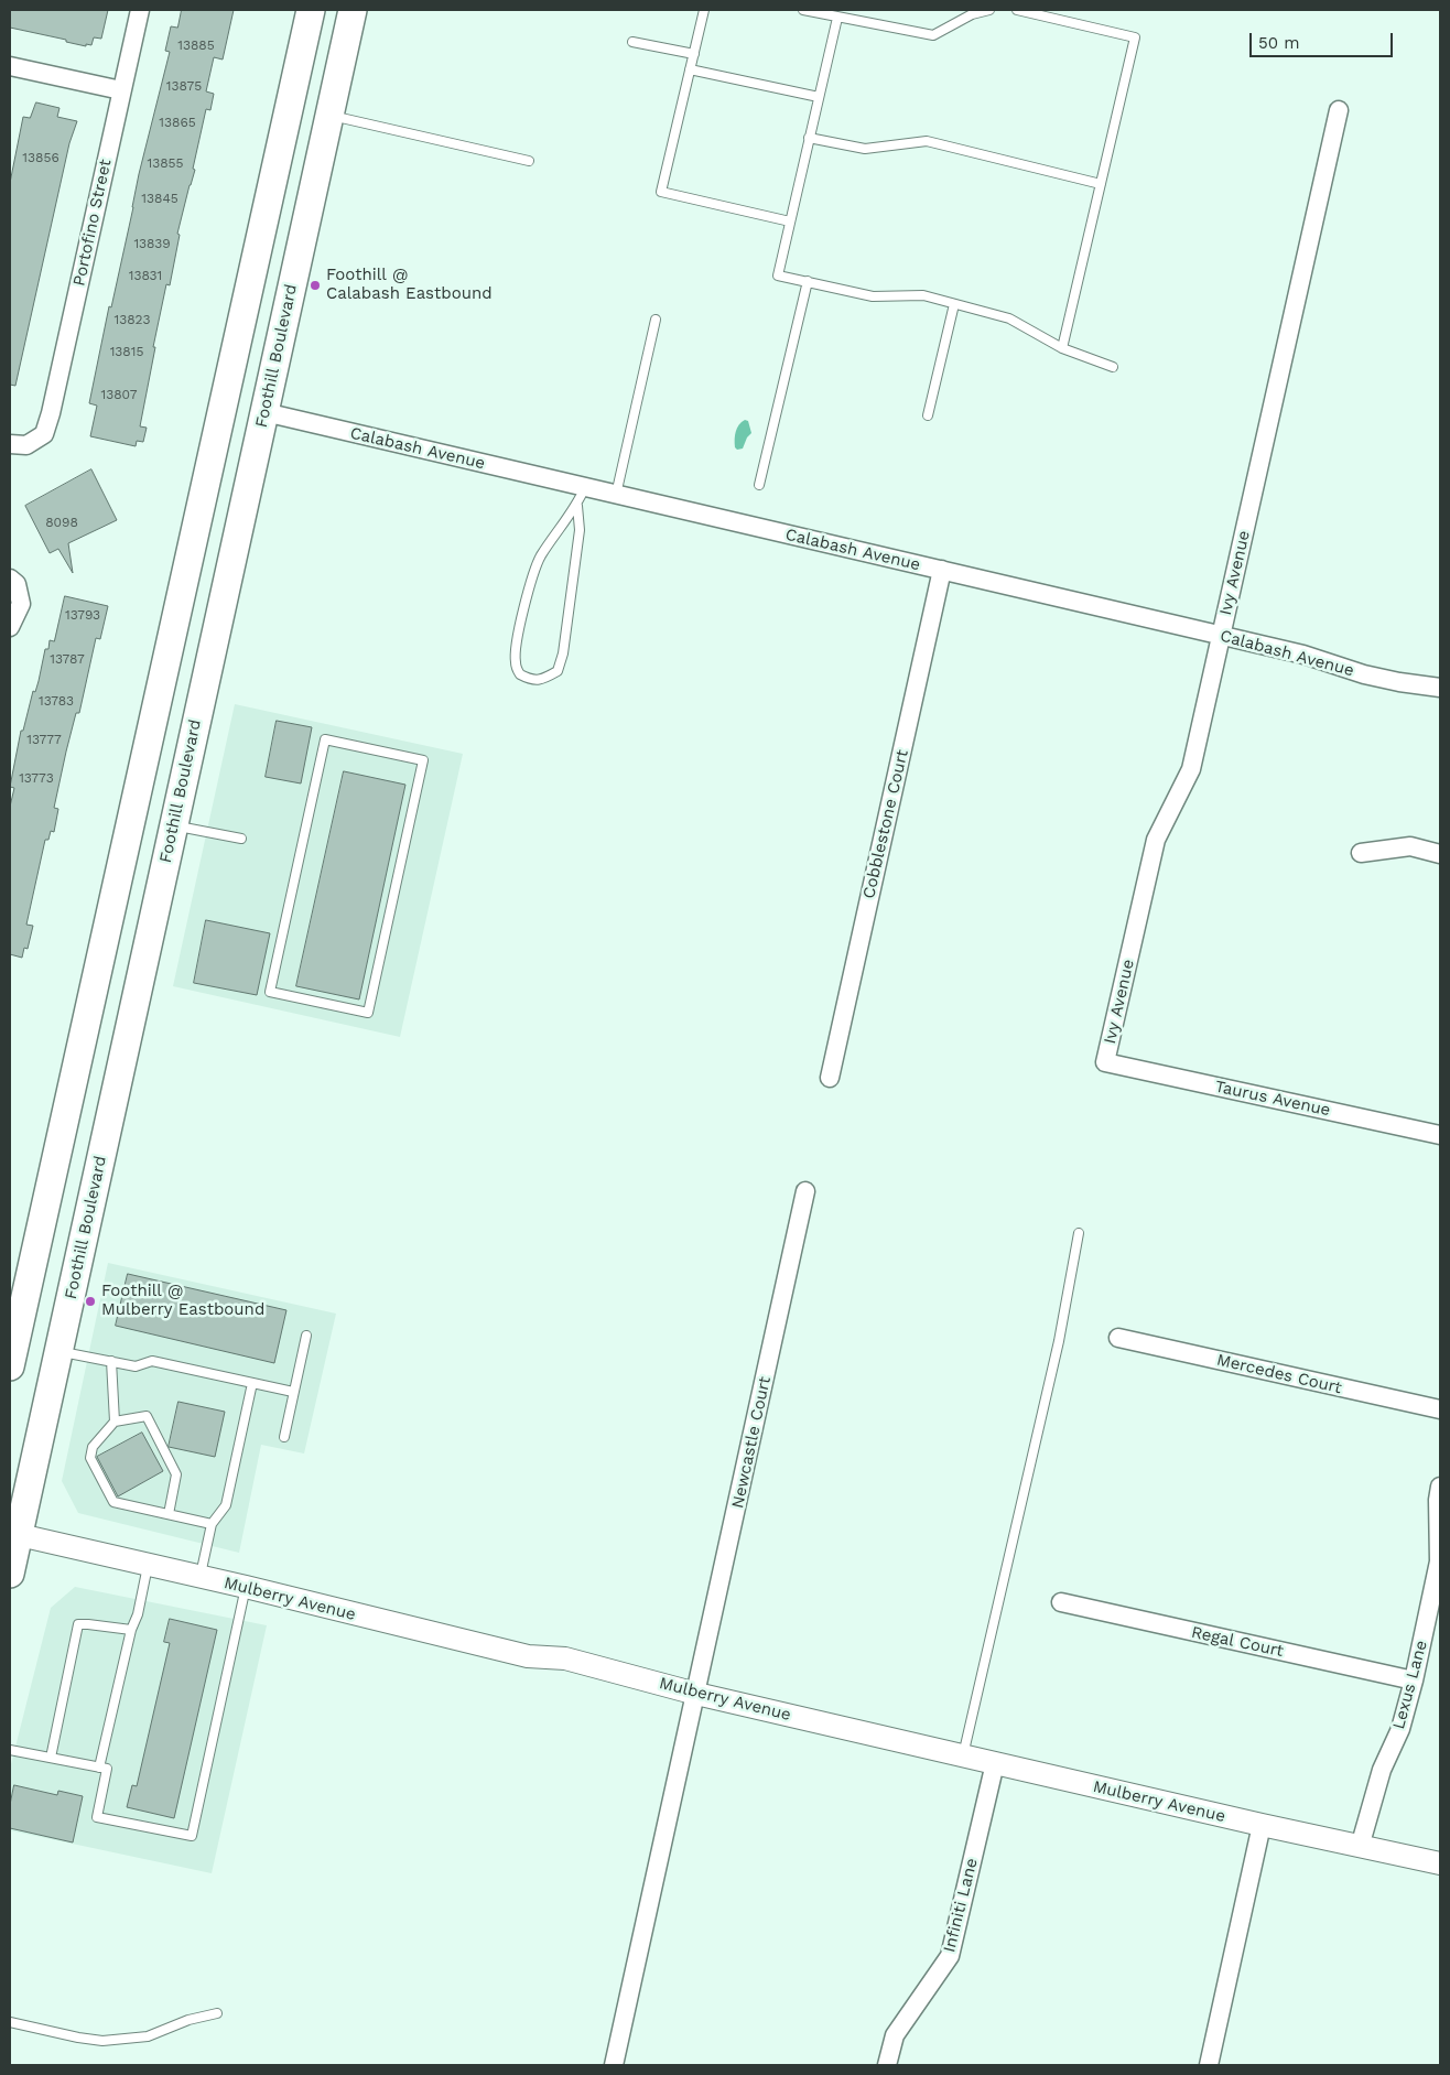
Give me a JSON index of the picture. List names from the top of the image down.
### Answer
{
  "streets": {
    "main road": ["Foothill Boulevard"],
    "street": [
      "Portofino Street",
      "Calabash Avenue",
      "Ivy Avenue",
      "Cobblestone Court",
      "Taurus Avenue",
      "Mercedes Court",
      "Newcastle Court",
      "Mulberry Avenue",
      "Regal Court",
      "Lexus Lane",
      "Infiniti Lane"
    ]
  },
  "crossings": [
    ["Foothill Boulevard", "Calabash Avenue"],
    ["Foothill Boulevard", "Mulberry Avenue"],
    ["Calabash Avenue", "Ivy Avenue"],
    ["Calabash Avenue", "Cobblestone Court"],
    ["Ivy Avenue", "Taurus Avenue"],
    ["Newcastle Court", "Mulberry Avenue"],
    ["Mulberry Avenue", "Lexus Lane"],
    ["Mulberry Avenue", "Infiniti Lane"],
    ["Regal Court", "Lexus Lane"]
  ],
  "places": ["Foothill @ Calabash Eastbound", "Foothill @ Mulberry Eastbound"],
  "house_numbers": [
    "13885",
    "13875",
    "13865",
    "13856",
    "13855",
    "13845",
    "13839",
    "13831",
    "13823",
    "13815",
    "13807",
    "8098",
    "13793",
    "13787",
    "13783",
    "13777",
    "13773"
  ],
  "scale_bar": "50 m"
}
